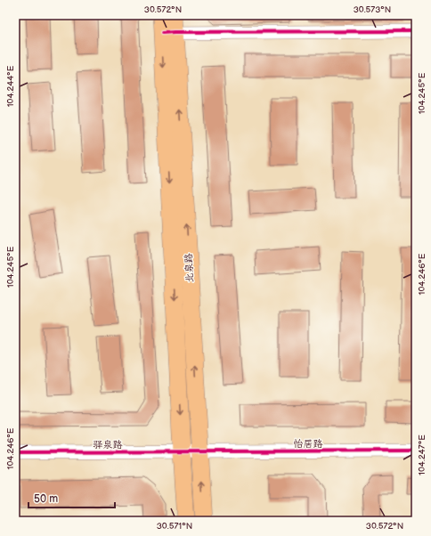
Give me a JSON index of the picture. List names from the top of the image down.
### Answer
{
  "streets": {
    "main road": ["北泉路"],
    "street": ["怡居路", "驿泉路"]
  },
  "crossings": [
    ["北泉路", "怡居路"],
    ["北泉路", "驿泉路"],
    ["怡居路", "驿泉路"]
  ],
  "scale_bar": "50 m",
  "coordinates": [
    "30.572°N",
    "30.573°N",
    "104.244°E",
    "104.245°E",
    "104.246°E",
    "104.247°E",
    "30.571°N"
  ]
}
